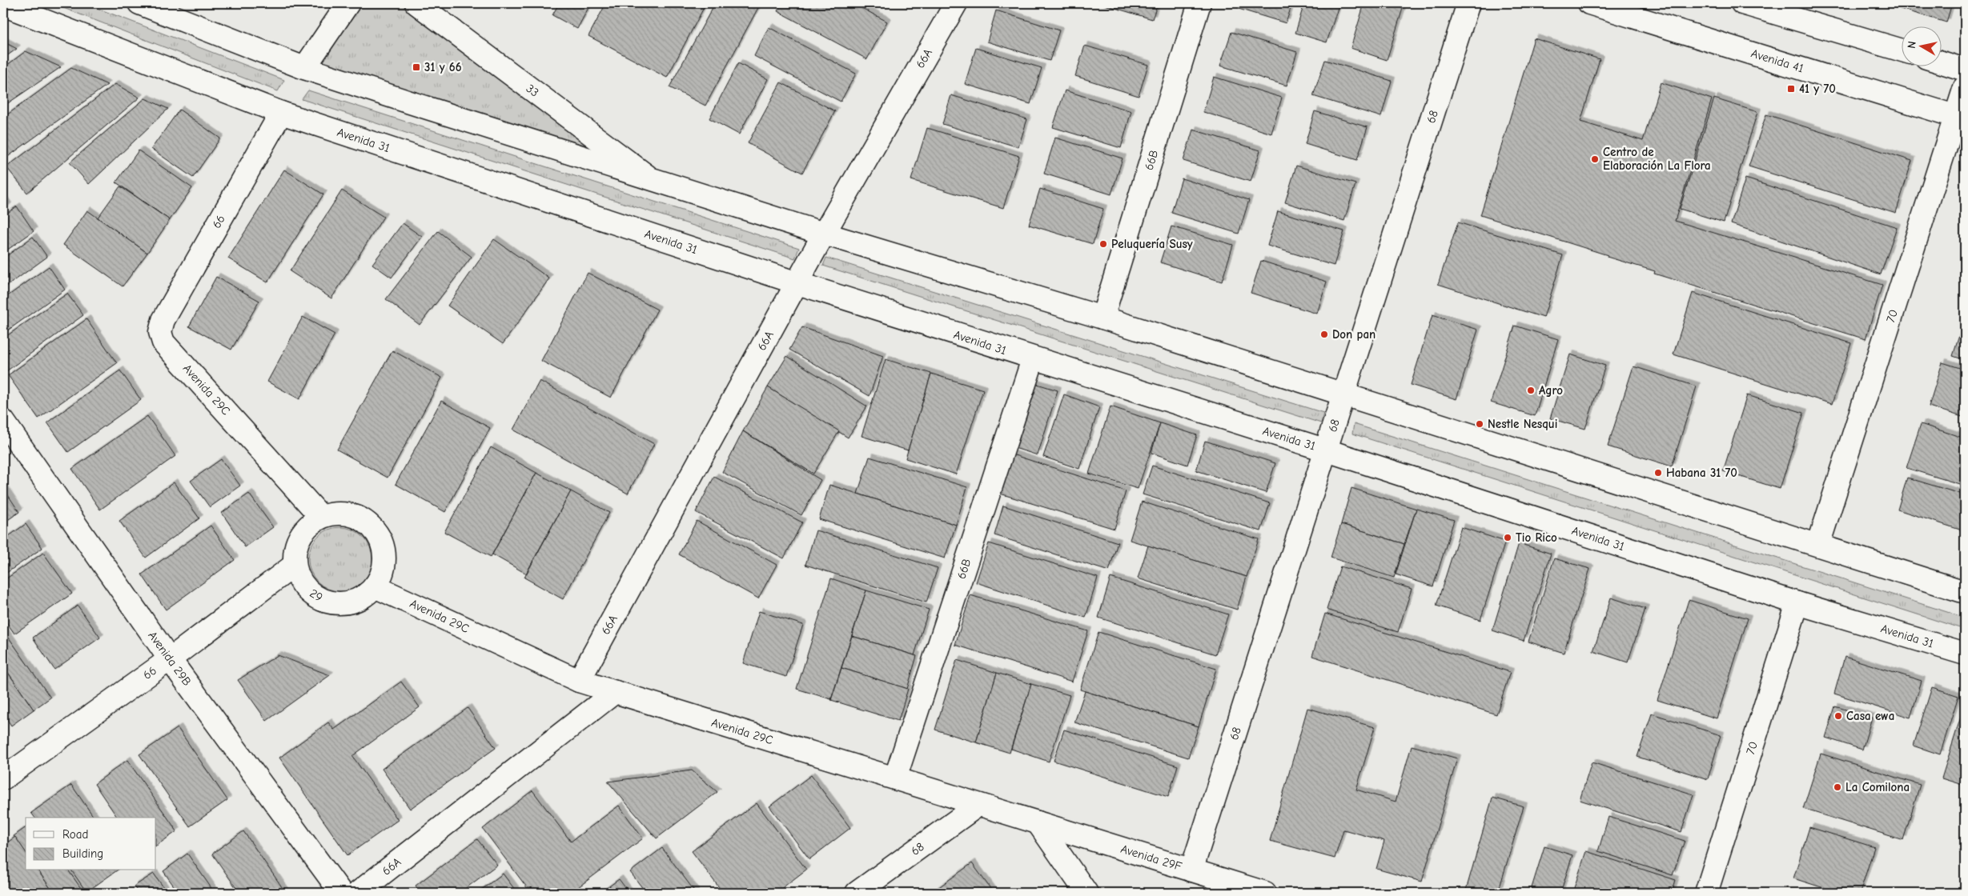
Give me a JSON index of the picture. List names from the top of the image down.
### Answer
{
  "streets": {
    "street": [
      "66A",
      "Avenida 41",
      "33",
      "68",
      "Avenida 31",
      "66B",
      "66",
      "70",
      "Avenida 29C",
      "29",
      "Avenida 29B",
      "Avenida 29F"
    ]
  },
  "crossings": [
    ["66A", "Avenida 31"],
    ["66A", "Avenida 29C"],
    ["Avenida 41", "70"],
    ["68", "Avenida 31"],
    ["68", "Avenida 29C"],
    ["68", "Avenida 29F"],
    ["Avenida 31", "66B"],
    ["Avenida 31", "66"],
    ["Avenida 31", "70"],
    ["66B", "Avenida 29C"],
    ["66", "Avenida 29C"],
    ["66", "29"],
    ["66", "Avenida 29B"],
    ["Avenida 29C", "29"],
    ["Avenida 29C", "Avenida 29F"]
  ],
  "places": {
    "transit": ["31 y 66", "41 y 70"],
    "other": [
      "Centro de Elaboración La Flora",
      "Peluquería Susy",
      "Don pan",
      "Agro",
      "Nestle Nesqui",
      "Habana 31 70",
      "Tio Rico",
      "Casa ewa",
      "La Comilona"
    ]
  },
  "legend": ["Road", "Building"],
  "north": "left"
}
